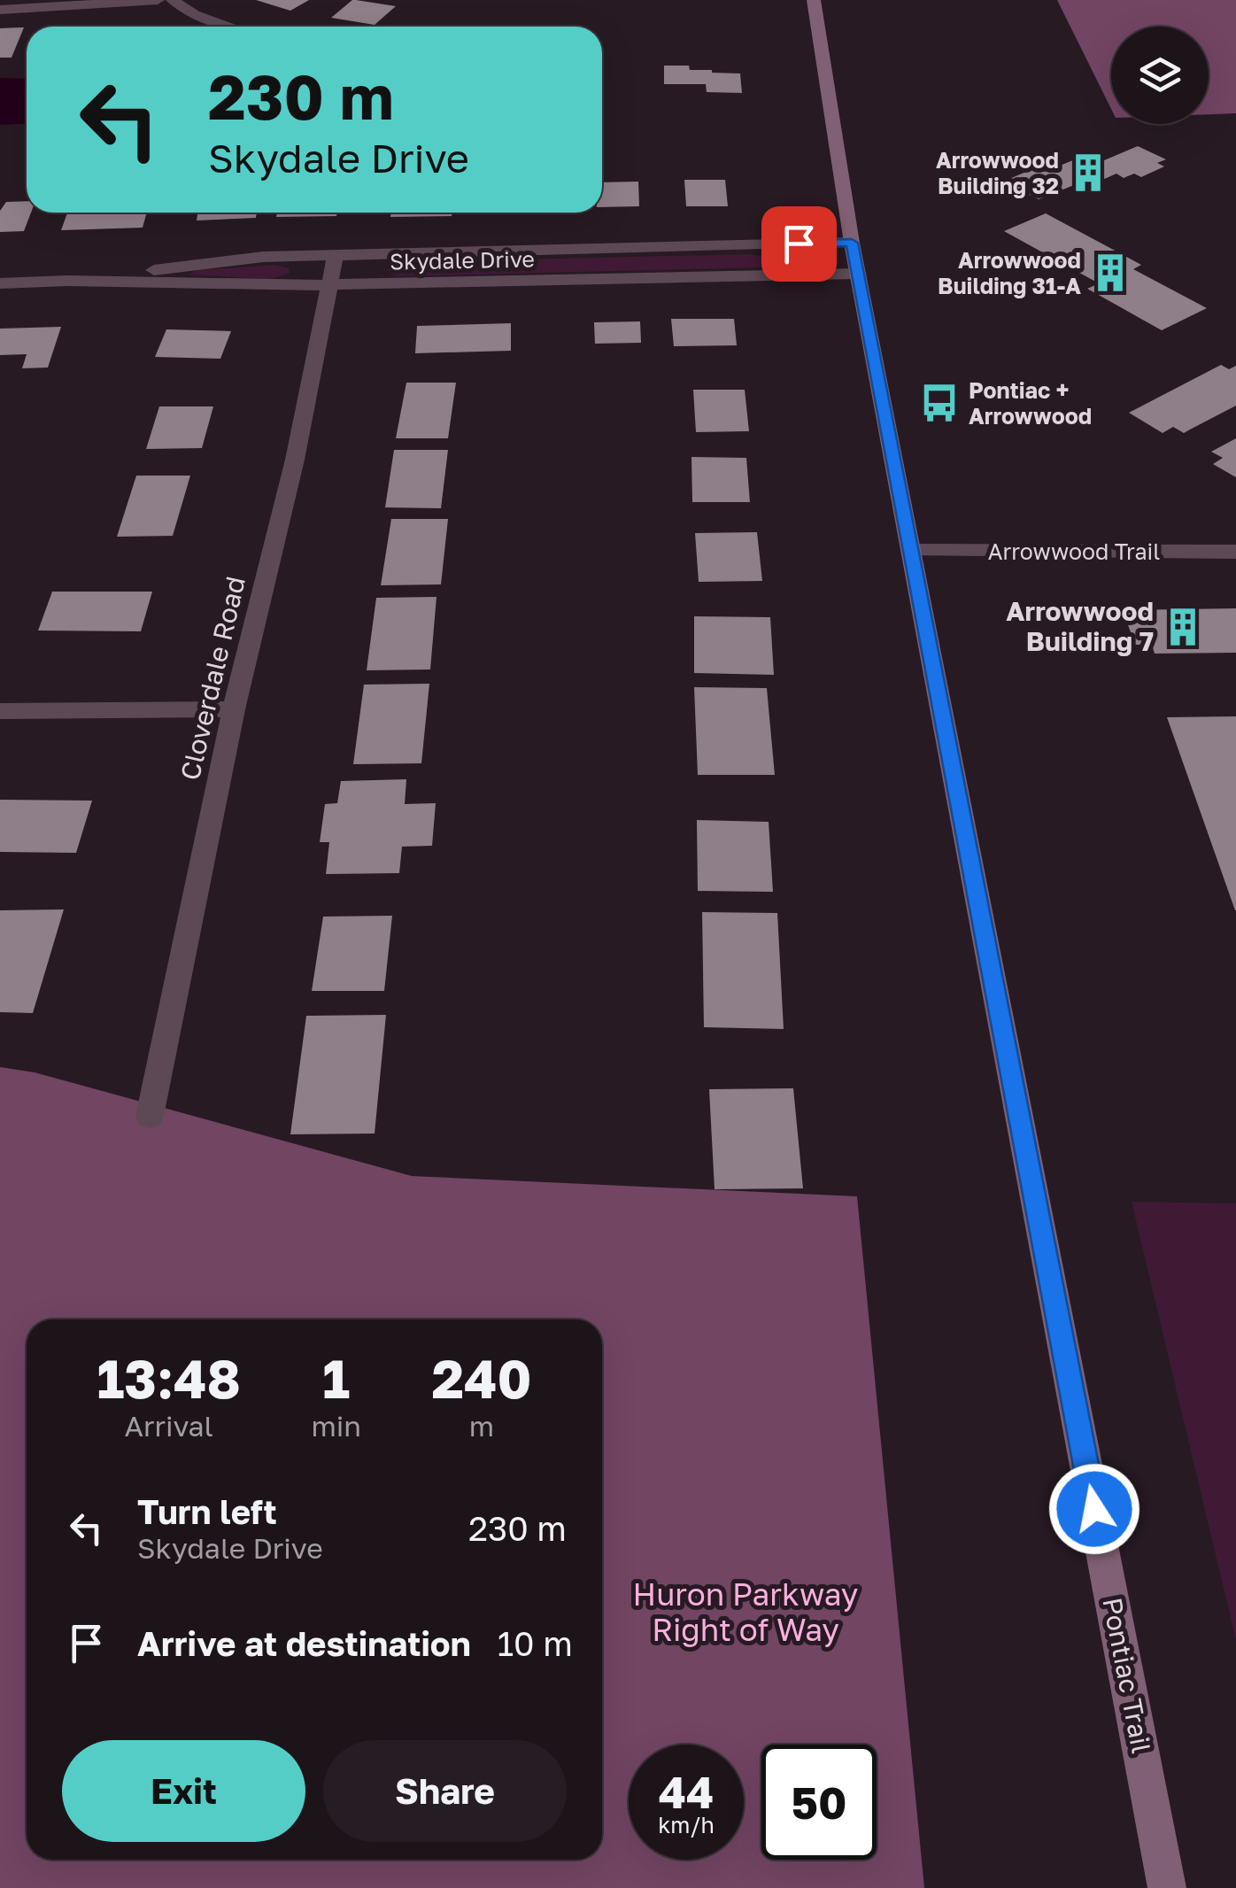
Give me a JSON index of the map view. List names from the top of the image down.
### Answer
{
  "streets": {
    "main road": ["Pontiac Trail"],
    "street": ["Skydale Drive", "Arrowwood Trail", "Cloverdale Road"]
  },
  "crossings": [
    ["Skydale Drive", "Cloverdale Road"],
    ["Skydale Drive", "Pontiac Trail"],
    ["Arrowwood Trail", "Pontiac Trail"]
  ],
  "parks": ["Huron Parkway Right of Way"],
  "places": {
    "building": ["Arrowwood Building 32", "Arrowwood Building 31-A", "Arrowwood Building 7"],
    "bus stop": ["Pontiac + Arrowwood"]
  },
  "page": {
    "turn": ["230 m", "Skydale Drive"],
    "eta": [
      "13:48",
      "Arrival",
      "1",
      "min",
      "240",
      "m"
    ],
    "list": [
      {
        "name": "Turn left",
        "note": "Skydale Drive",
        "value": "230 m"
      },
      {
        "name": "Arrive at destination",
        "value": "10 m"
      }
    ],
    "buttons": ["Exit", "Share"],
    "speed": "44 km/h",
    "limit": "50"
  }
}
